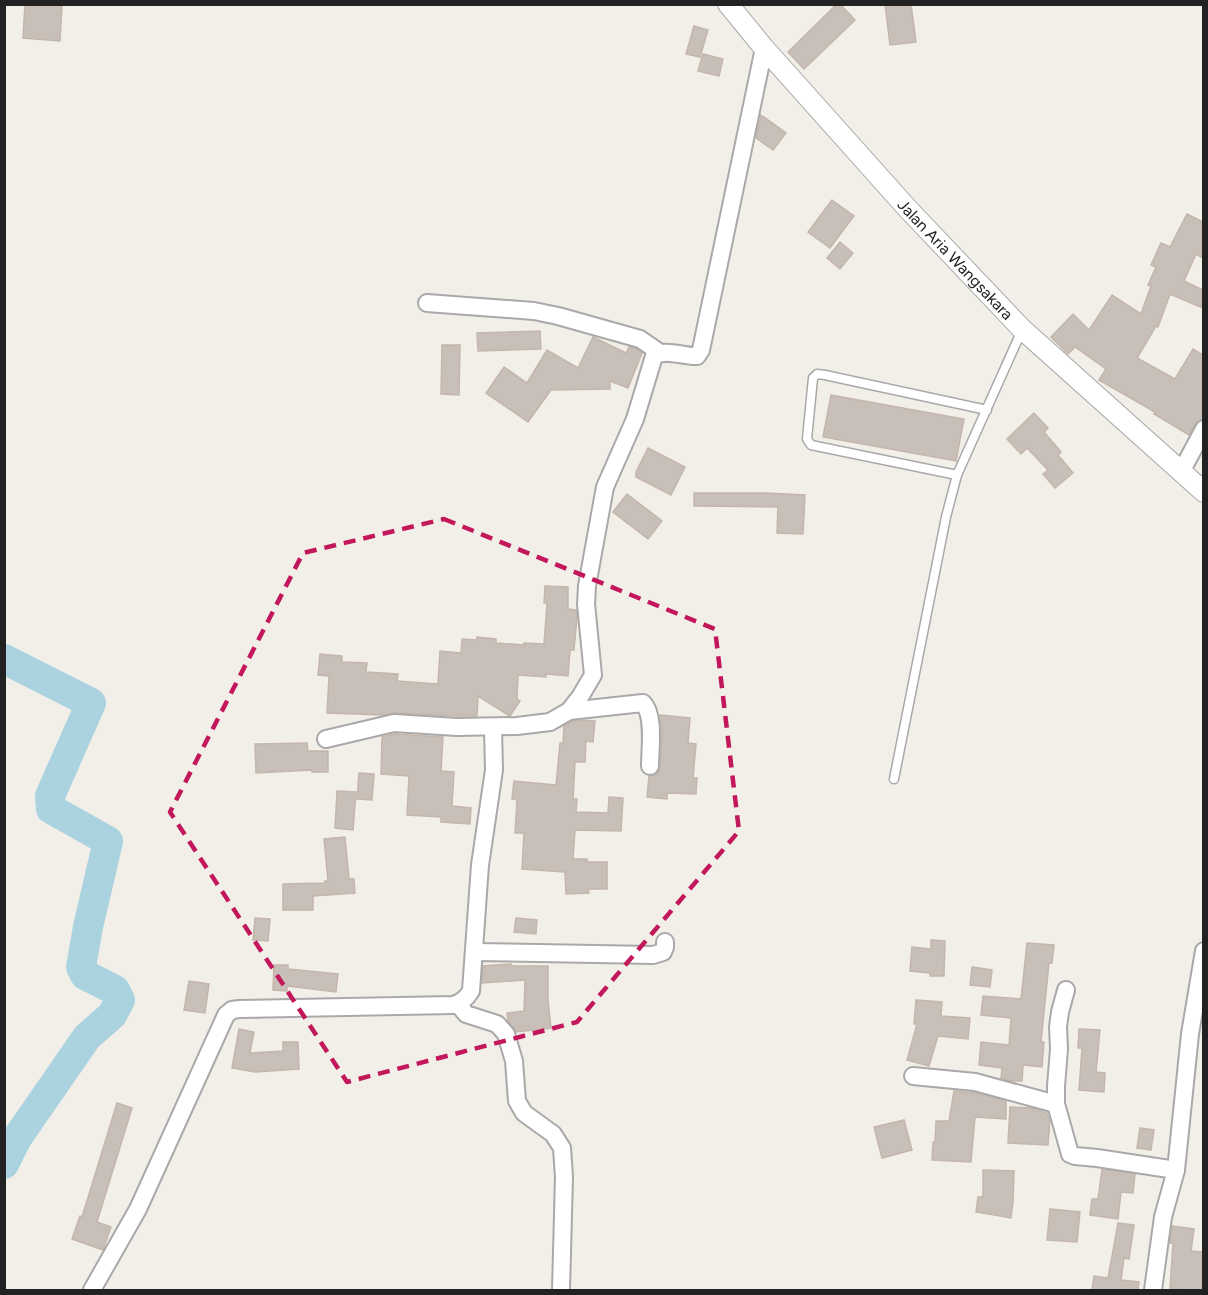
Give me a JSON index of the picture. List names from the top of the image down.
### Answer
{
  "streets": {
    "street": ["Jalan Aria Wangsakara"]
  }
}
